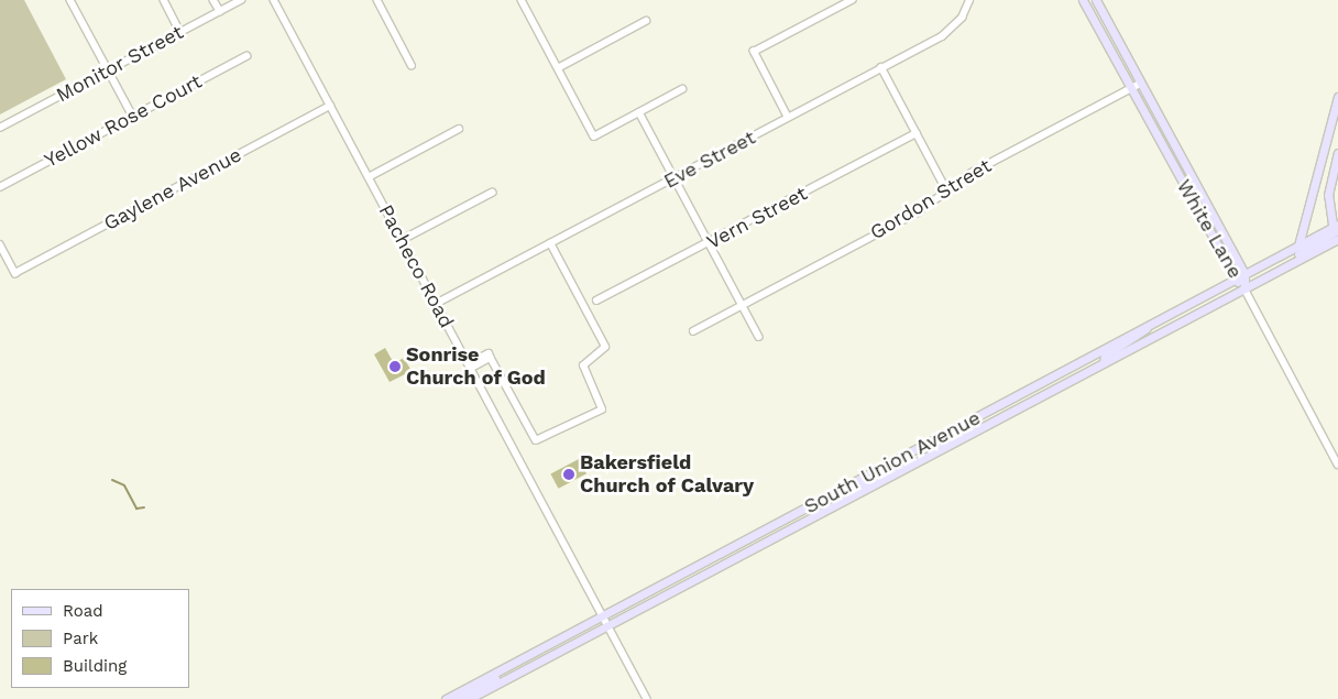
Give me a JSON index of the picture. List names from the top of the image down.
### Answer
{
  "streets": {
    "main road": ["White Lane", "South Union Avenue"],
    "street": [
      "Monitor Street",
      "Yellow Rose Court",
      "Eve Street",
      "Gaylene Avenue",
      "Gordon Street",
      "Vern Street",
      "Pacheco Road"
    ]
  },
  "crossings": [
    ["Eve Street", "Pacheco Road"],
    ["Gaylene Avenue", "Pacheco Road"],
    ["Gordon Street", "White Lane"],
    ["White Lane", "South Union Avenue"],
    ["Pacheco Road", "South Union Avenue"]
  ],
  "places": ["Sonrise Church of God", "Bakersfield Church of Calvary"],
  "legend": ["Road", "Park", "Building"]
}
